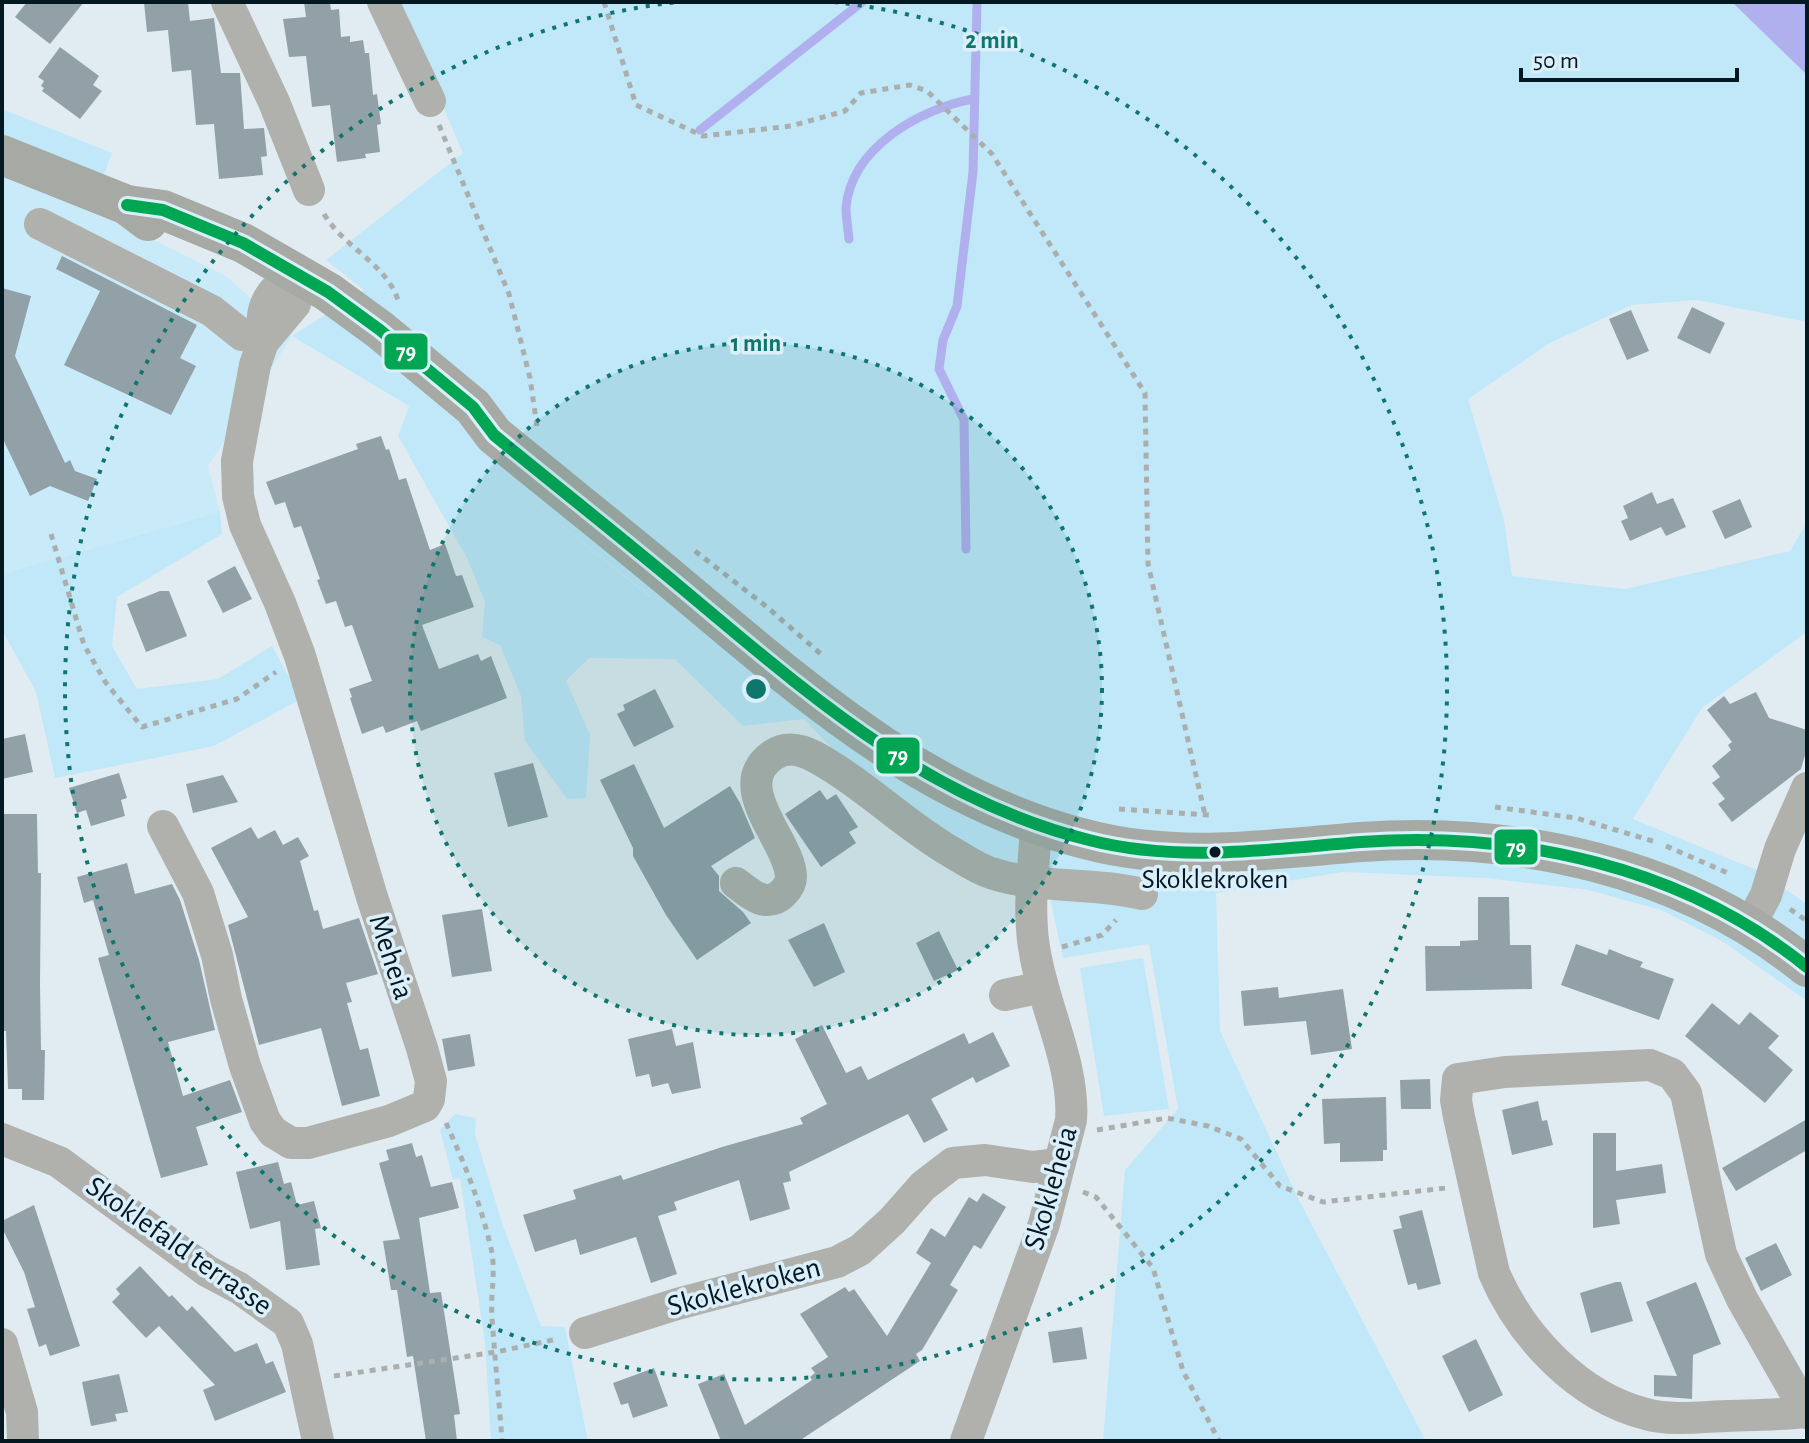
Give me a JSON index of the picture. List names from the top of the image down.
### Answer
{
  "streets": {
    "street": [
      "Meheia",
      "Skokleheia",
      "Skoklefald terrasse",
      "Skoklekroken"
    ]
  },
  "crossings": [
    ["Skokleheia", "Skoklekroken"]
  ],
  "places": ["Skoklekroken"],
  "lines": ["transit line 79"],
  "scale_bar": "50 m",
  "rings": ["2 min", "1 min"]
}
